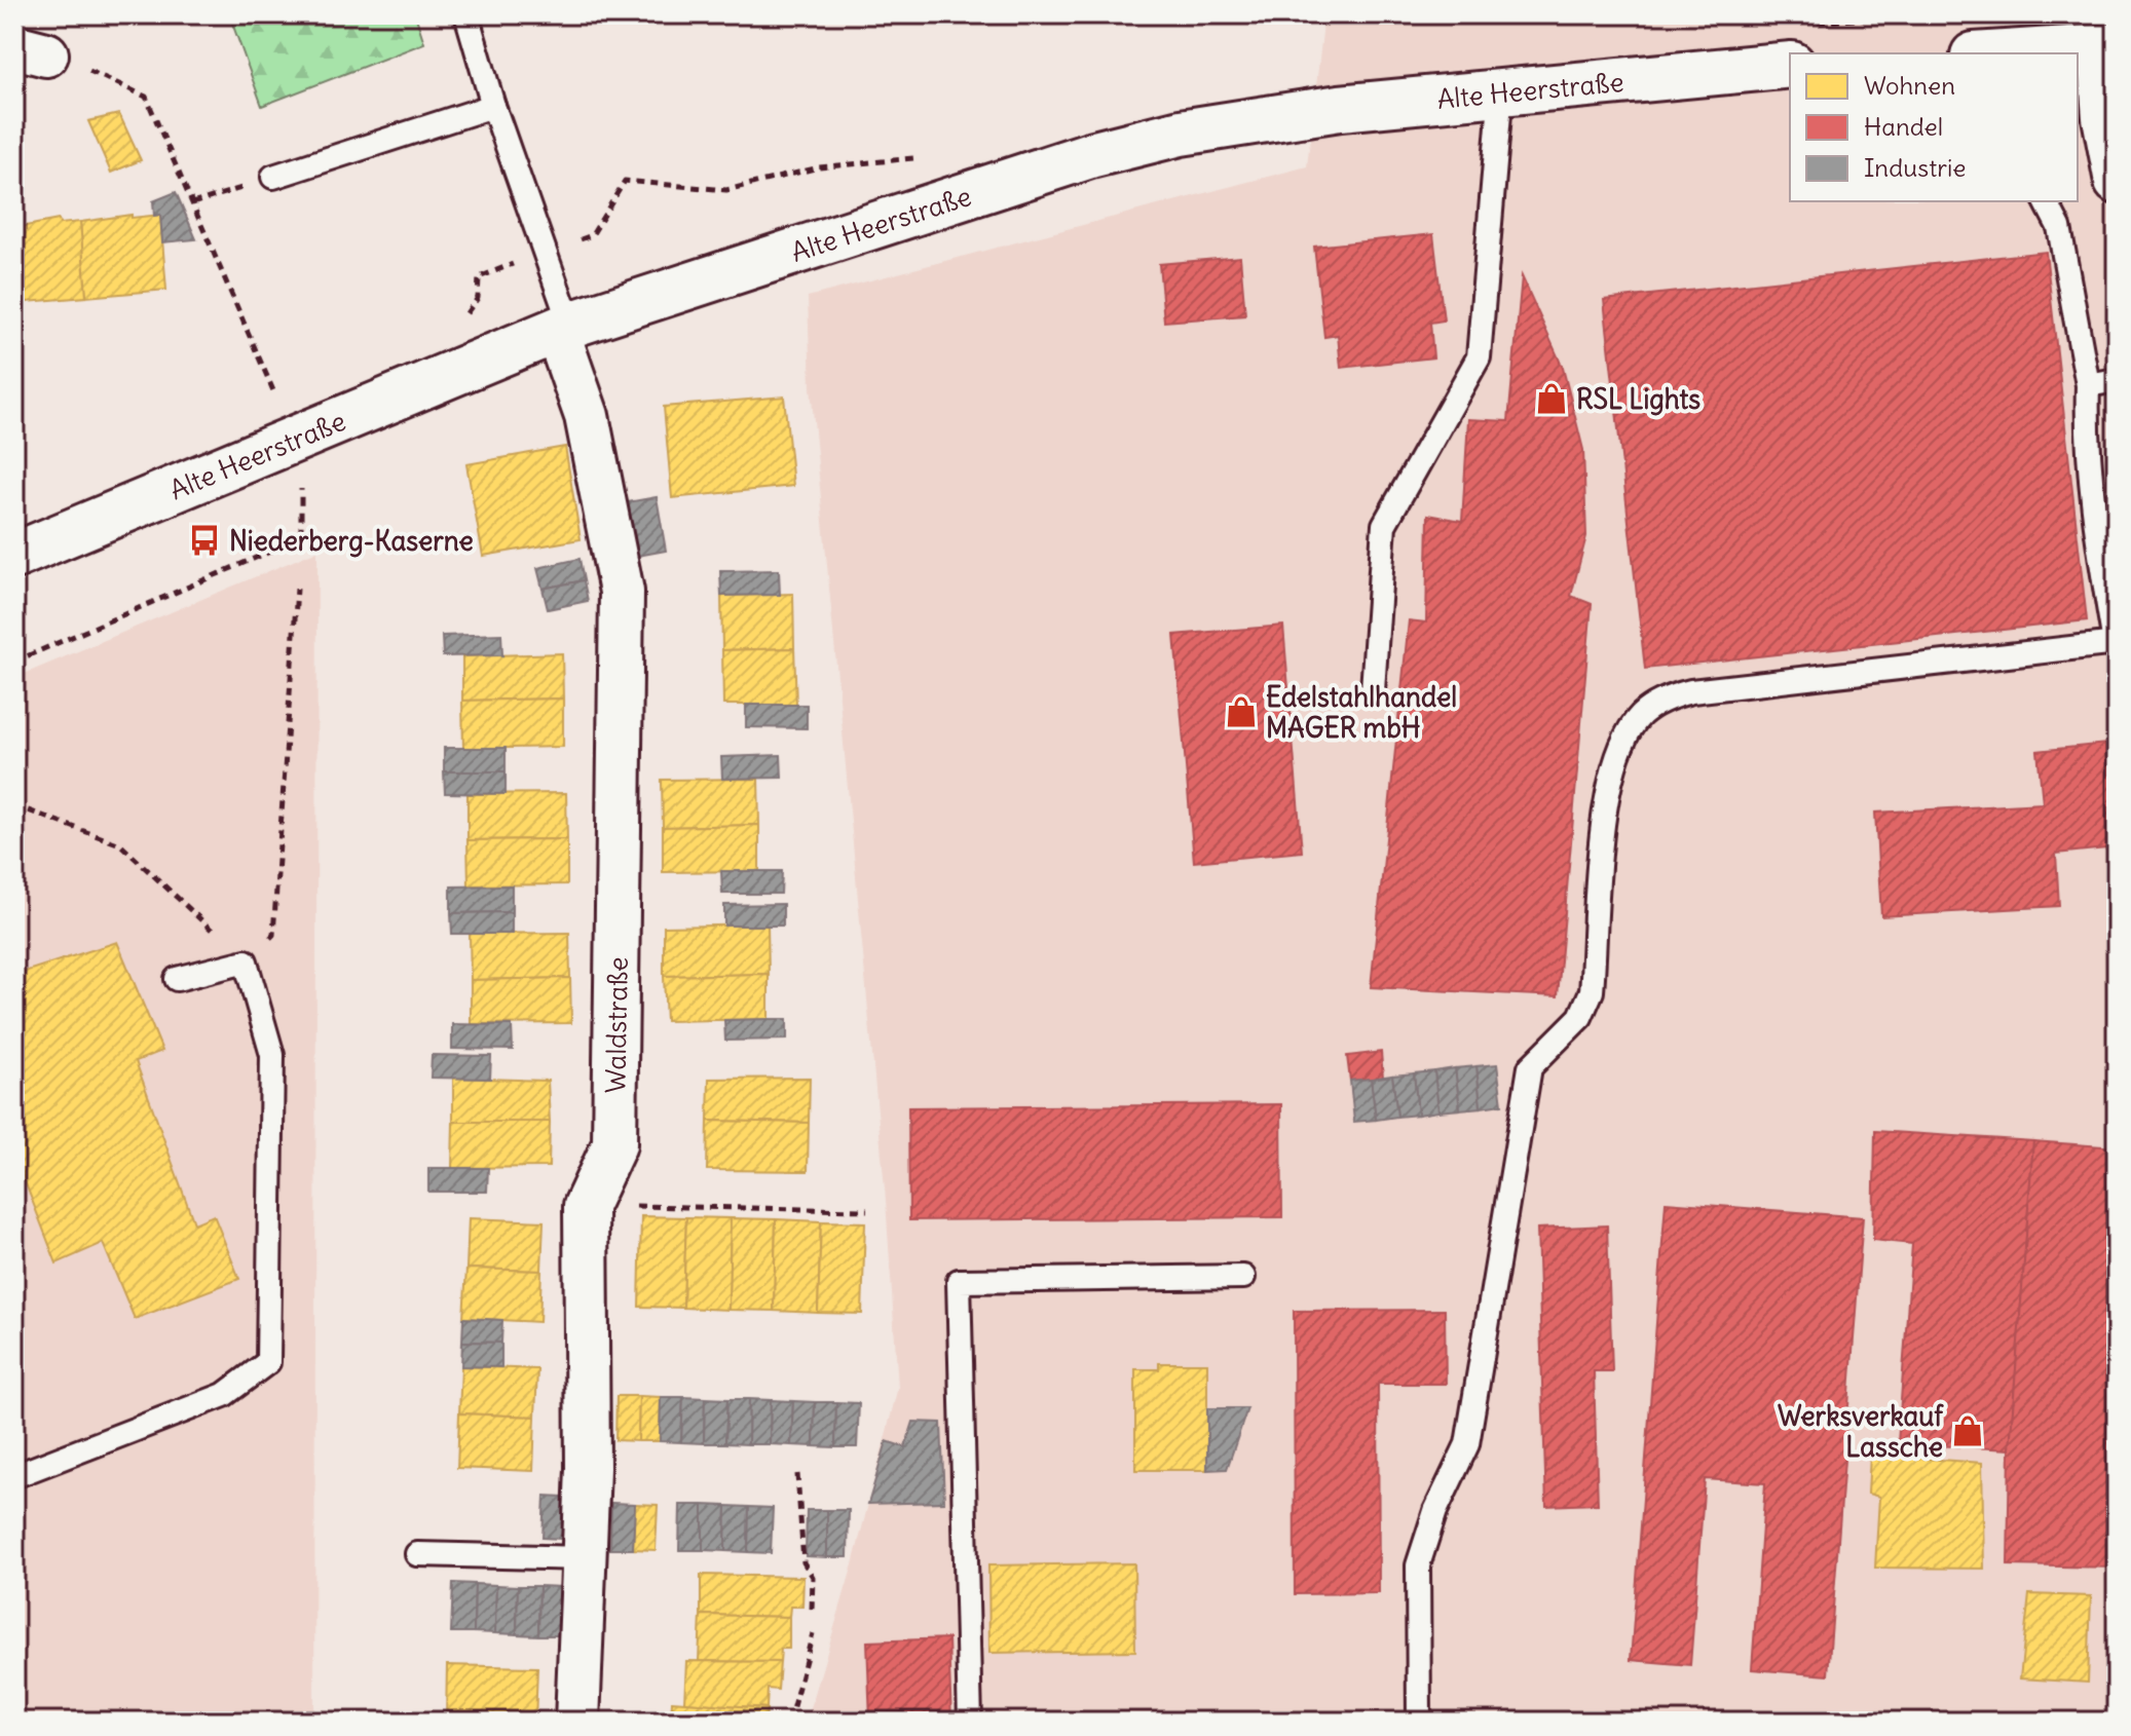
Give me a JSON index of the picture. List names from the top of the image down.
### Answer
{
  "streets": {
    "street": ["Alte Heerstraße", "Waldstraße"]
  },
  "crossings": [
    ["Alte Heerstraße", "Waldstraße"]
  ],
  "places": {
    "shop": ["RSL Lights", "Edelstahlhandel MAGER mbH", "Werksverkauf Lassche"],
    "bus stop": ["Niederberg-Kaserne"]
  },
  "legend": ["Wohnen", "Handel", "Industrie"]
}
